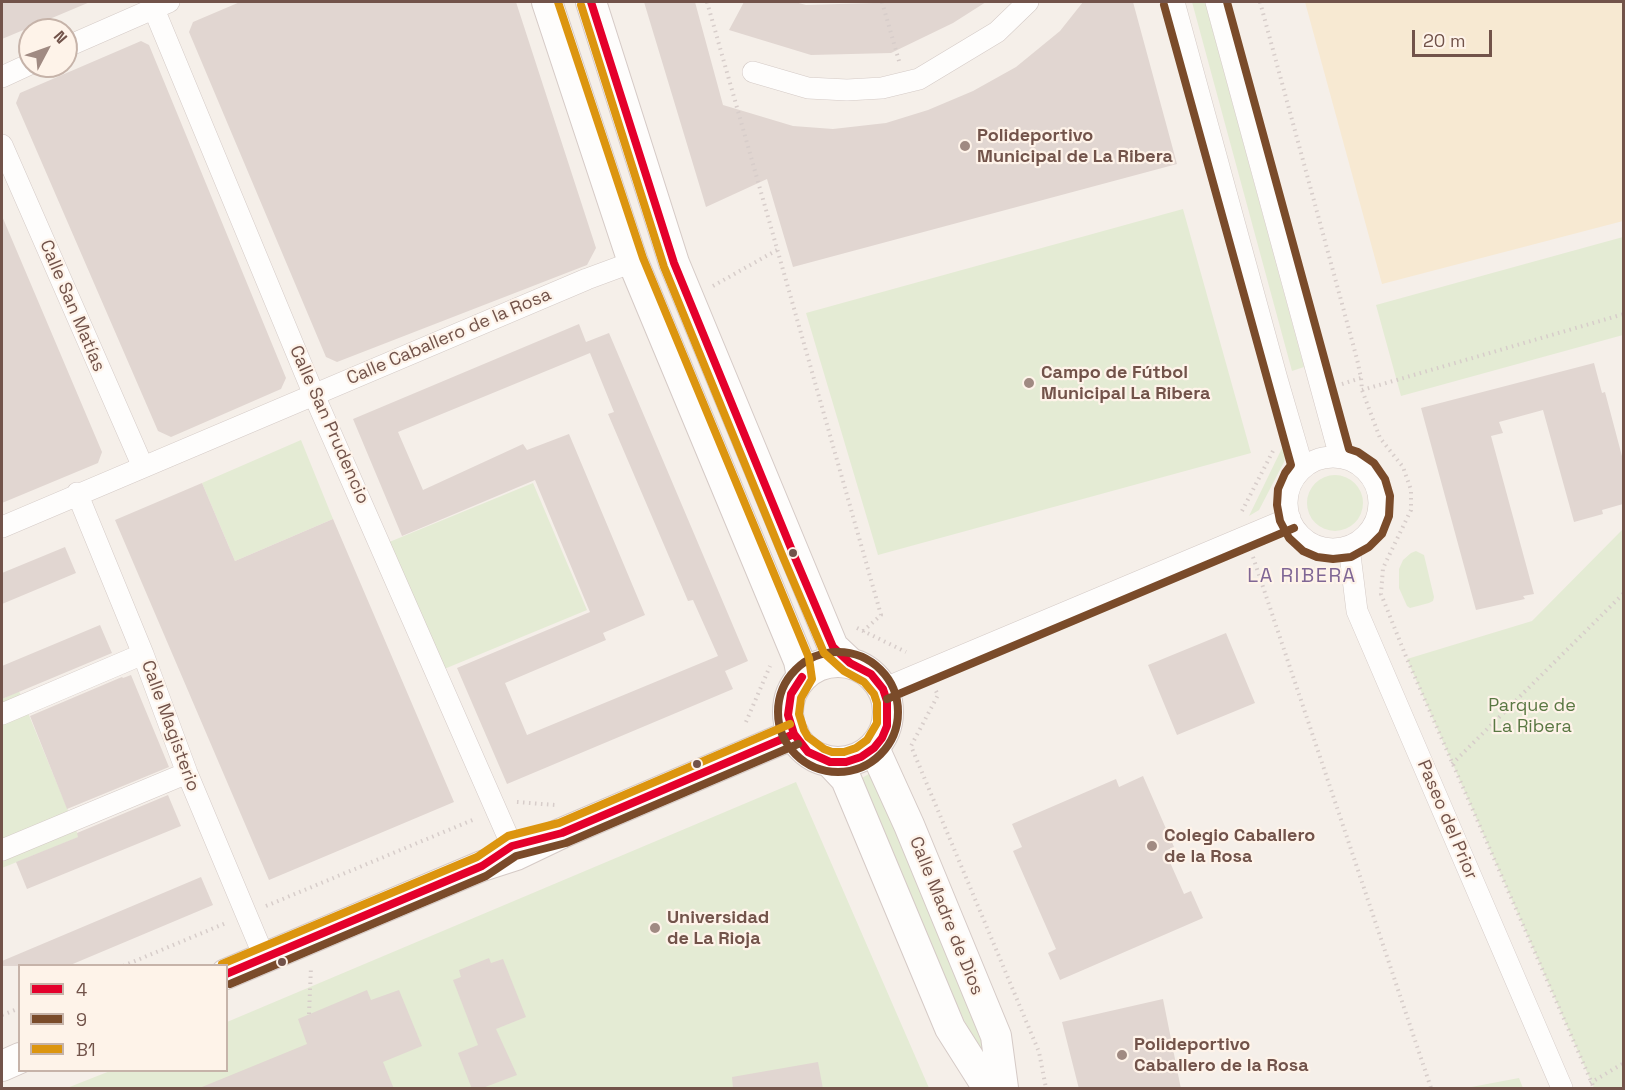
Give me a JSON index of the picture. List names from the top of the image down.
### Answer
{
  "streets": {
    "main road": ["Calle Madre de Dios"],
    "street": [
      "Calle San Matías",
      "Calle Caballero de la Rosa",
      "Calle San Prudencio",
      "Calle Magisterio",
      "Paseo del Prior"
    ]
  },
  "crossings": [
    ["Calle San Matías", "Calle Caballero de la Rosa"],
    ["Calle Caballero de la Rosa", "Calle San Prudencio"],
    ["Calle Caballero de la Rosa", "Calle Magisterio"]
  ],
  "districts": ["LA RIBERA"],
  "parks": ["Parque de La Ribera"],
  "places": [
    "Polideportivo Municipal de La Ribera",
    "Campo de Fútbol Municipal La Ribera",
    "Colegio Caballero de la Rosa",
    "Universidad de La Rioja",
    "Polideportivo Caballero de la Rosa"
  ],
  "lines": ["transit line 4", "transit line 9", "transit line B1"],
  "legend": ["4", "9", "B1"],
  "scale_bar": "20 m",
  "north": "top right"
}
